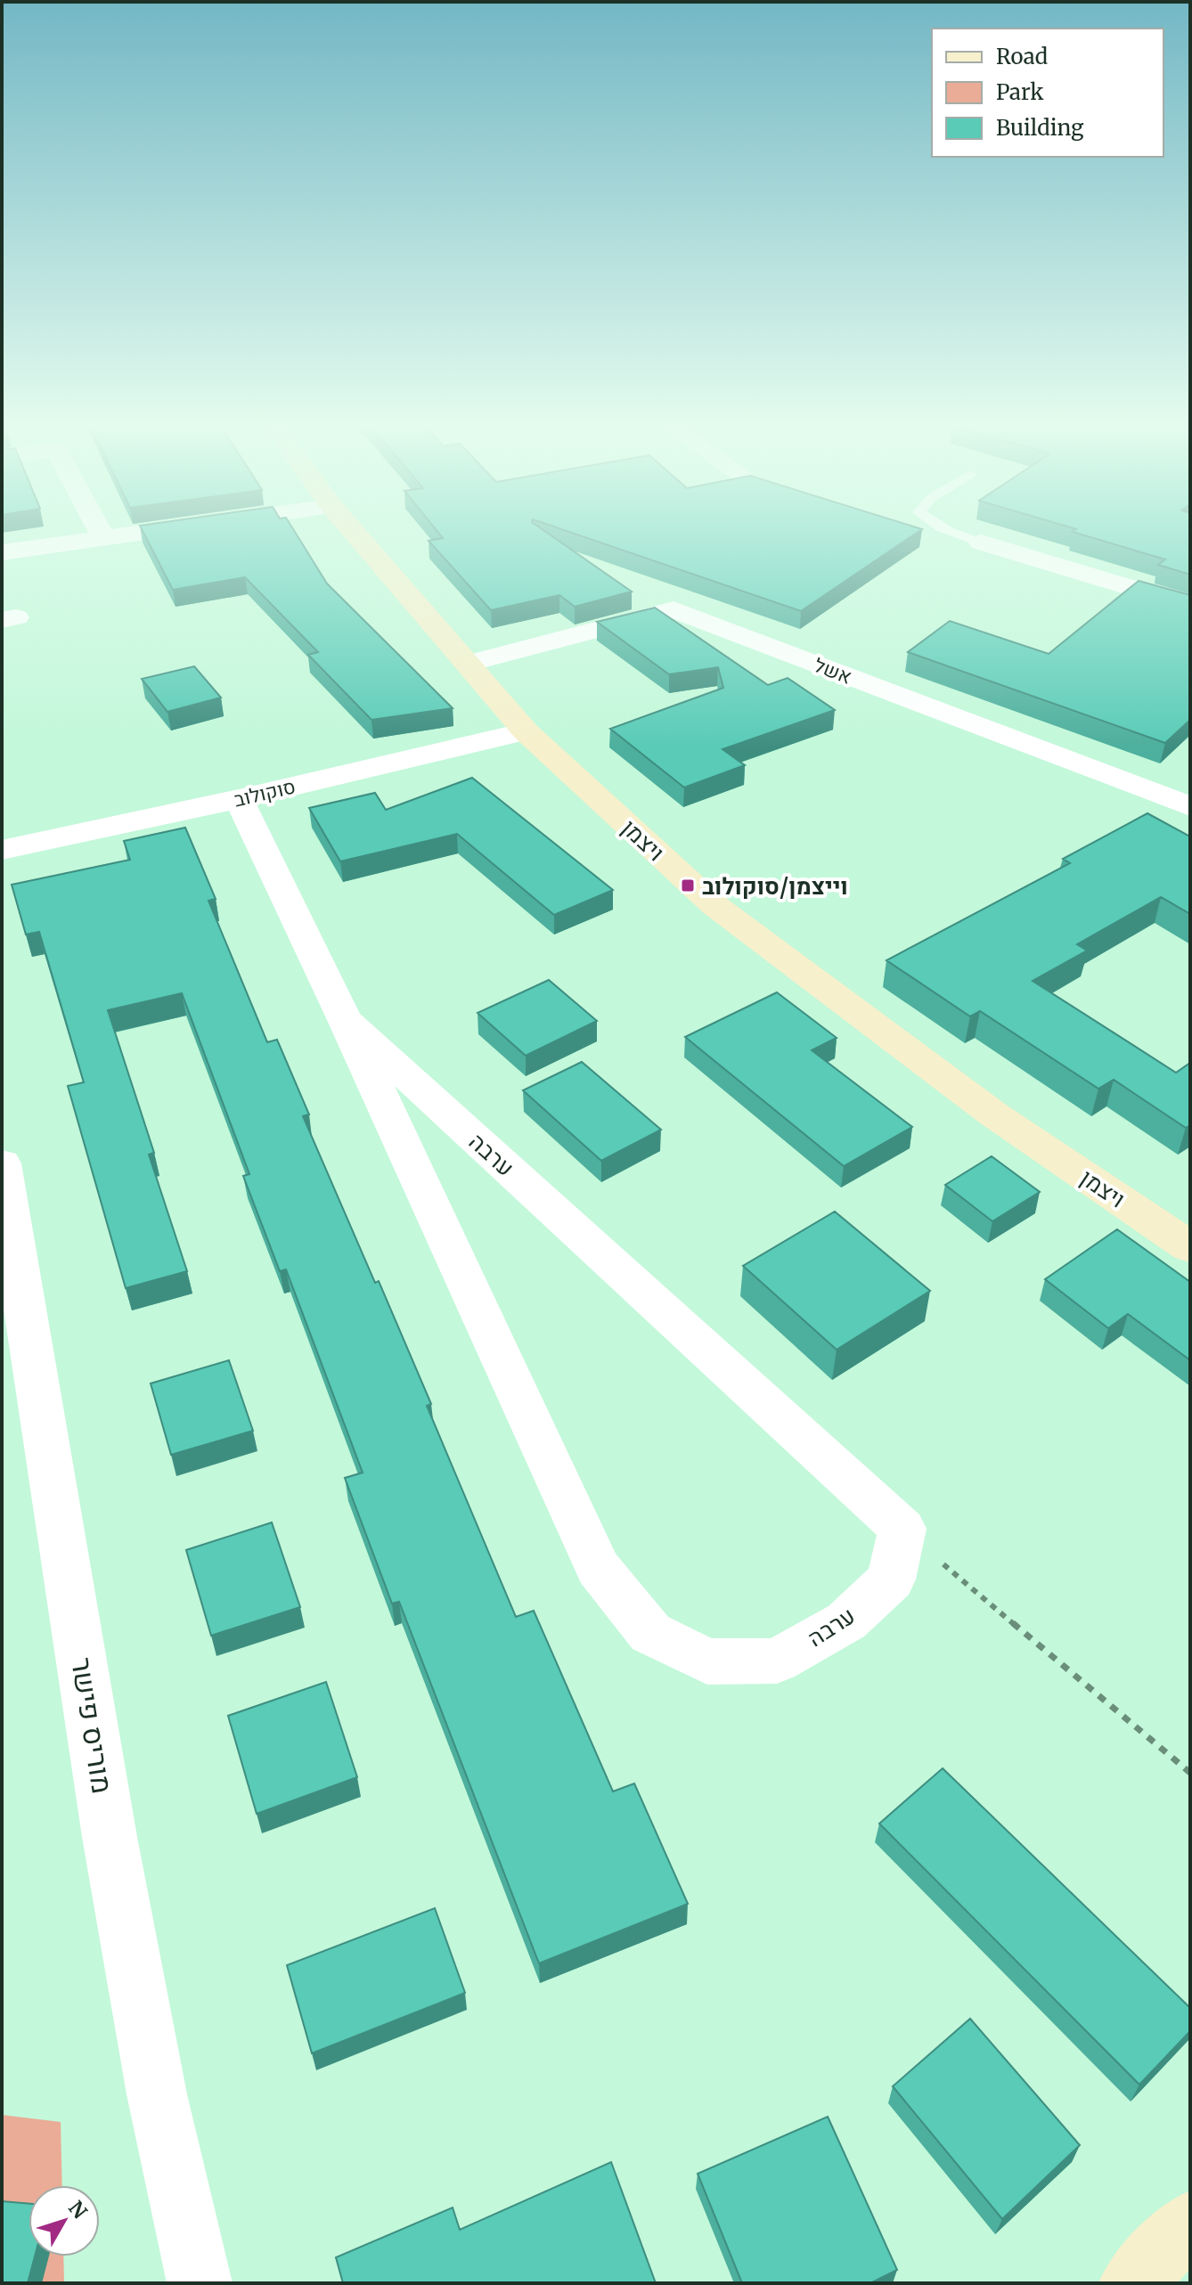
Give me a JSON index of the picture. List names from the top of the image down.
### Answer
{
  "streets": {
    "street": [
      "אשל",
      "סוקולוב",
      "ויצמן",
      "ערבה",
      "מוריס פישר"
    ]
  },
  "crossings": [
    ["אשל", "ויצמן"],
    ["סוקולוב", "ויצמן"],
    ["סוקולוב", "ערבה"]
  ],
  "places": {
    "transit": ["וייצמן/סוקולוב"]
  },
  "legend": ["Road", "Park", "Building"],
  "north": "top right"
}
